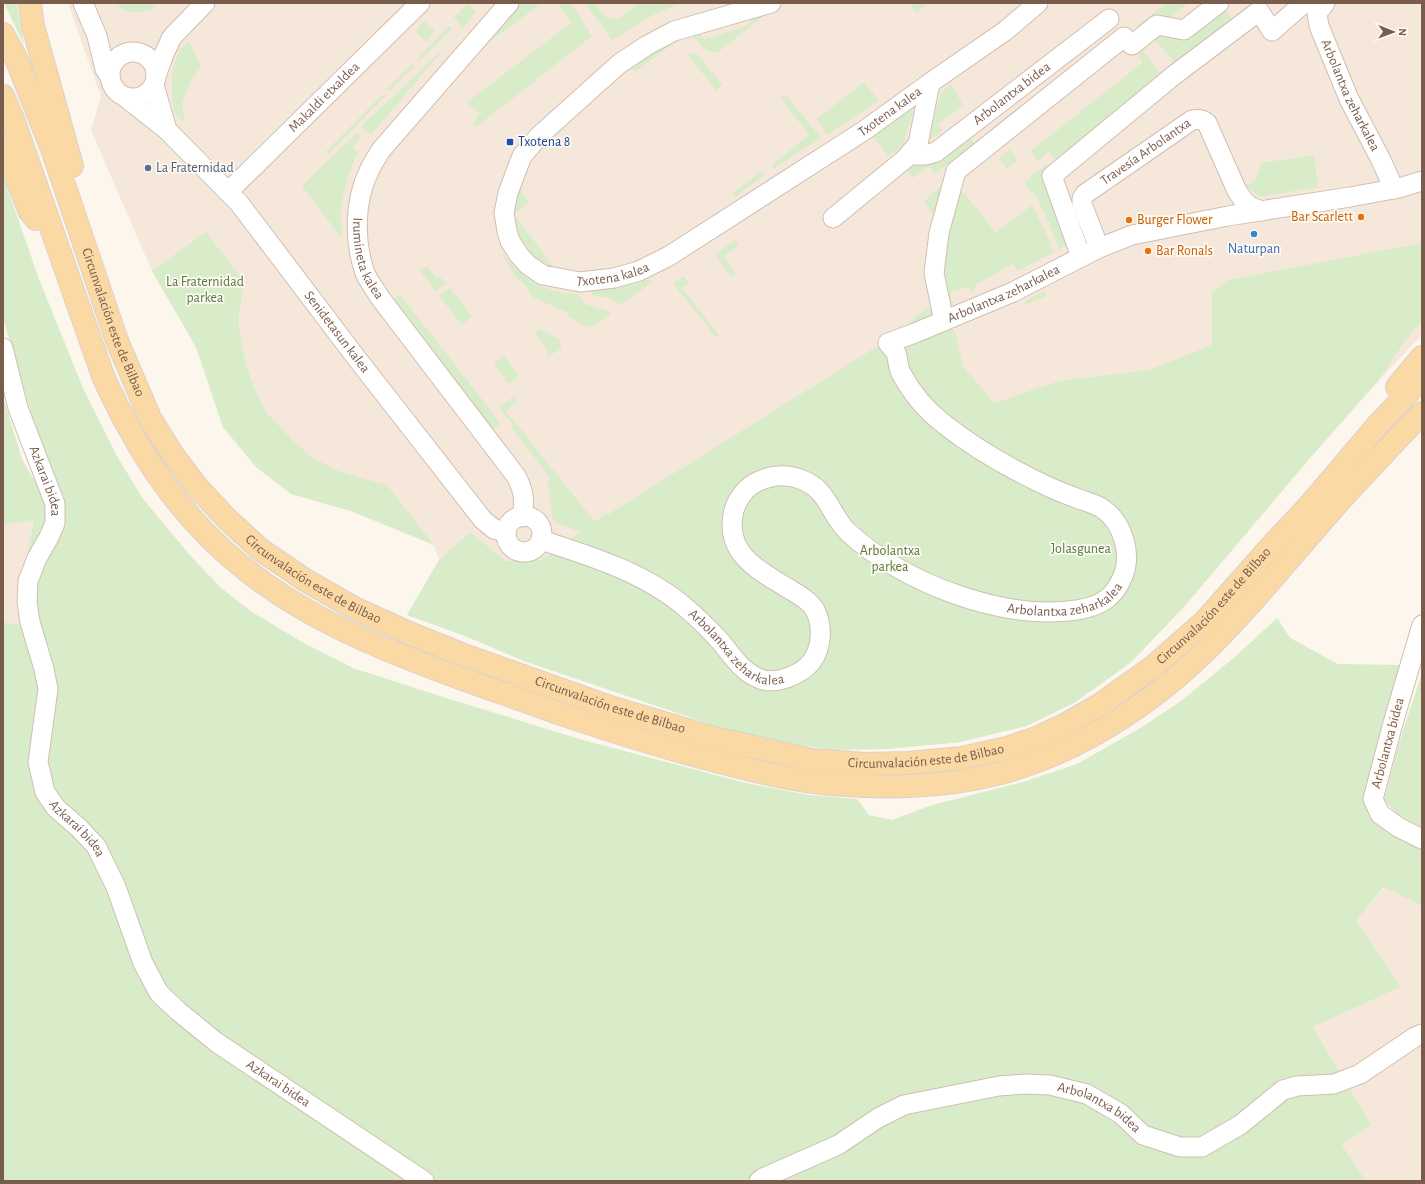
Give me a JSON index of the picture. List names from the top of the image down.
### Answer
{
  "streets": {
    "main road": ["Circunvalación este de Bilbao"],
    "street": [
      "Arbolantxa bidea",
      "Arbolantxa zeharkalea",
      "Makaldi etxaldea",
      "Txotena kalea",
      "Travesía Arbolantxa",
      "Irumineta kalea",
      "Senidetasun kalea",
      "Azkarai bidea"
    ]
  },
  "crossings": [
    ["Arbolantxa zeharkalea", "Travesía Arbolantxa"],
    ["Arbolantxa zeharkalea", "Irumineta kalea"],
    ["Arbolantxa zeharkalea", "Senidetasun kalea"],
    ["Makaldi etxaldea", "Senidetasun kalea"],
    ["Irumineta kalea", "Senidetasun kalea"]
  ],
  "parks": ["La Fraternidad parkea", "Jolasgunea", "Arbolantxa parkea"],
  "places": {
    "transit": ["Txotena 8"],
    "other": [
      "La Fraternidad",
      "Bar Scarlett",
      "Burger Flower",
      "Naturpan",
      "Bar Ronals"
    ]
  },
  "north": "right"
}
